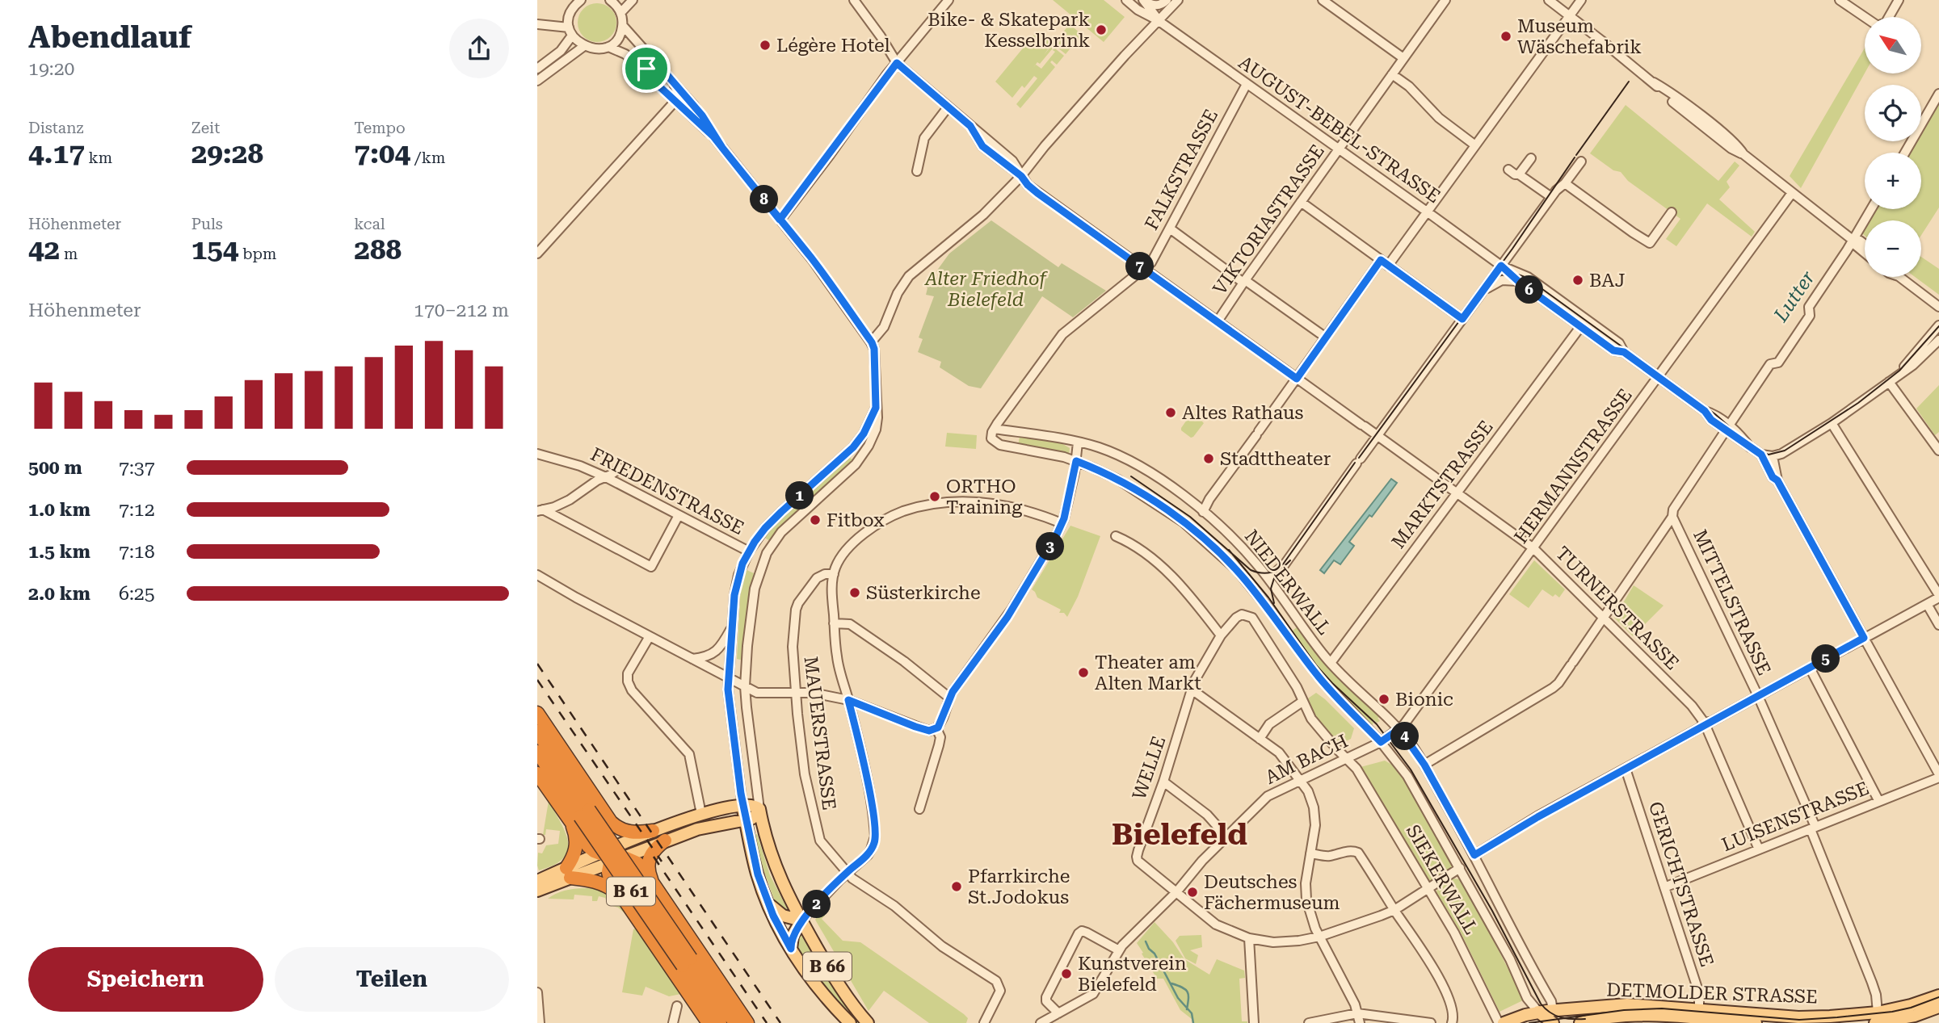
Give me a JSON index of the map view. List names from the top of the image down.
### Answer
{
  "streets": {
    "highway": ["B 61"],
    "main road": ["B 66", "DETMOLDER STRASSE"],
    "street": [
      "AUGUST-BEBEL-STRASSE",
      "FALKSTRASSE",
      "VIKTORIASTRASSE",
      "HERMANNSTRASSE",
      "MARKTSTRASSE",
      "FRIEDENSTRASSE",
      "NIEDERWALL",
      "MITTELSTRASSE",
      "TURNERSTRASSE",
      "MAUERSTRASSE",
      "AM BACH",
      "WELLE",
      "LUISENSTRASSE",
      "SIEKERWALL",
      "GERICHTSTRASSE"
    ]
  },
  "crossings": [
    ["AUGUST-BEBEL-STRASSE", "FALKSTRASSE"],
    ["AUGUST-BEBEL-STRASSE", "VIKTORIASTRASSE"],
    ["AUGUST-BEBEL-STRASSE", "HERMANNSTRASSE"],
    ["AUGUST-BEBEL-STRASSE", "MARKTSTRASSE"],
    ["AUGUST-BEBEL-STRASSE", "LUISENSTRASSE"],
    ["FALKSTRASSE", "NIEDERWALL"],
    ["FALKSTRASSE", "TURNERSTRASSE"],
    ["VIKTORIASTRASSE", "TURNERSTRASSE"],
    ["HERMANNSTRASSE", "NIEDERWALL"],
    ["HERMANNSTRASSE", "TURNERSTRASSE"],
    ["MARKTSTRASSE", "NIEDERWALL"],
    ["MARKTSTRASSE", "TURNERSTRASSE"],
    ["NIEDERWALL", "AM BACH"],
    ["NIEDERWALL", "DETMOLDER STRASSE"],
    ["MITTELSTRASSE", "LUISENSTRASSE"],
    ["MITTELSTRASSE", "DETMOLDER STRASSE"],
    ["TURNERSTRASSE", "LUISENSTRASSE"],
    ["AM BACH", "WELLE"],
    ["AM BACH", "SIEKERWALL"],
    ["LUISENSTRASSE", "GERICHTSTRASSE"],
    ["SIEKERWALL", "DETMOLDER STRASSE"],
    ["GERICHTSTRASSE", "DETMOLDER STRASSE"]
  ],
  "districts": ["Bielefeld"],
  "water": ["Lutter"],
  "parks": ["Alter Friedhof Bielefeld"],
  "places": [
    "Bike- & Skatepark Kesselbrink",
    "Museum Wäschefabrik",
    "Légère Hotel",
    "BAJ",
    "Altes Rathaus",
    "Stadttheater",
    "ORTHO Training",
    "Fitbox",
    "Süsterkirche",
    "Theater am Alten Markt",
    "Bionic",
    "Pfarrkirche St.Jodokus",
    "Deutsches Fächermuseum",
    "Kunstverein Bielefeld"
  ],
  "north": "top left",
  "page": {
    "heading": ["Abendlauf", "19:20"],
    "map_buttons": ["+", "−"],
    "stats": [
      ["Distanz", "4.17 km"],
      ["Zeit", "29:28"],
      ["Tempo", "7:04 /km"],
      ["Höhenmeter", "42 m"],
      ["Puls", "154 bpm"],
      ["kcal", "288"]
    ],
    "pins": [
      "8",
      "7",
      "6",
      "1",
      "3",
      "5",
      "4",
      "2"
    ],
    "chart": ["Höhenmeter", "170–212 m"],
    "list": [
      {
        "name": "500 m",
        "note": "7:37"
      },
      {
        "name": "1.0 km",
        "note": "7:12"
      },
      {
        "name": "1.5 km",
        "note": "7:18"
      },
      {
        "name": "2.0 km",
        "note": "6:25"
      }
    ],
    "buttons": ["Speichern", "Teilen"]
  }
}
